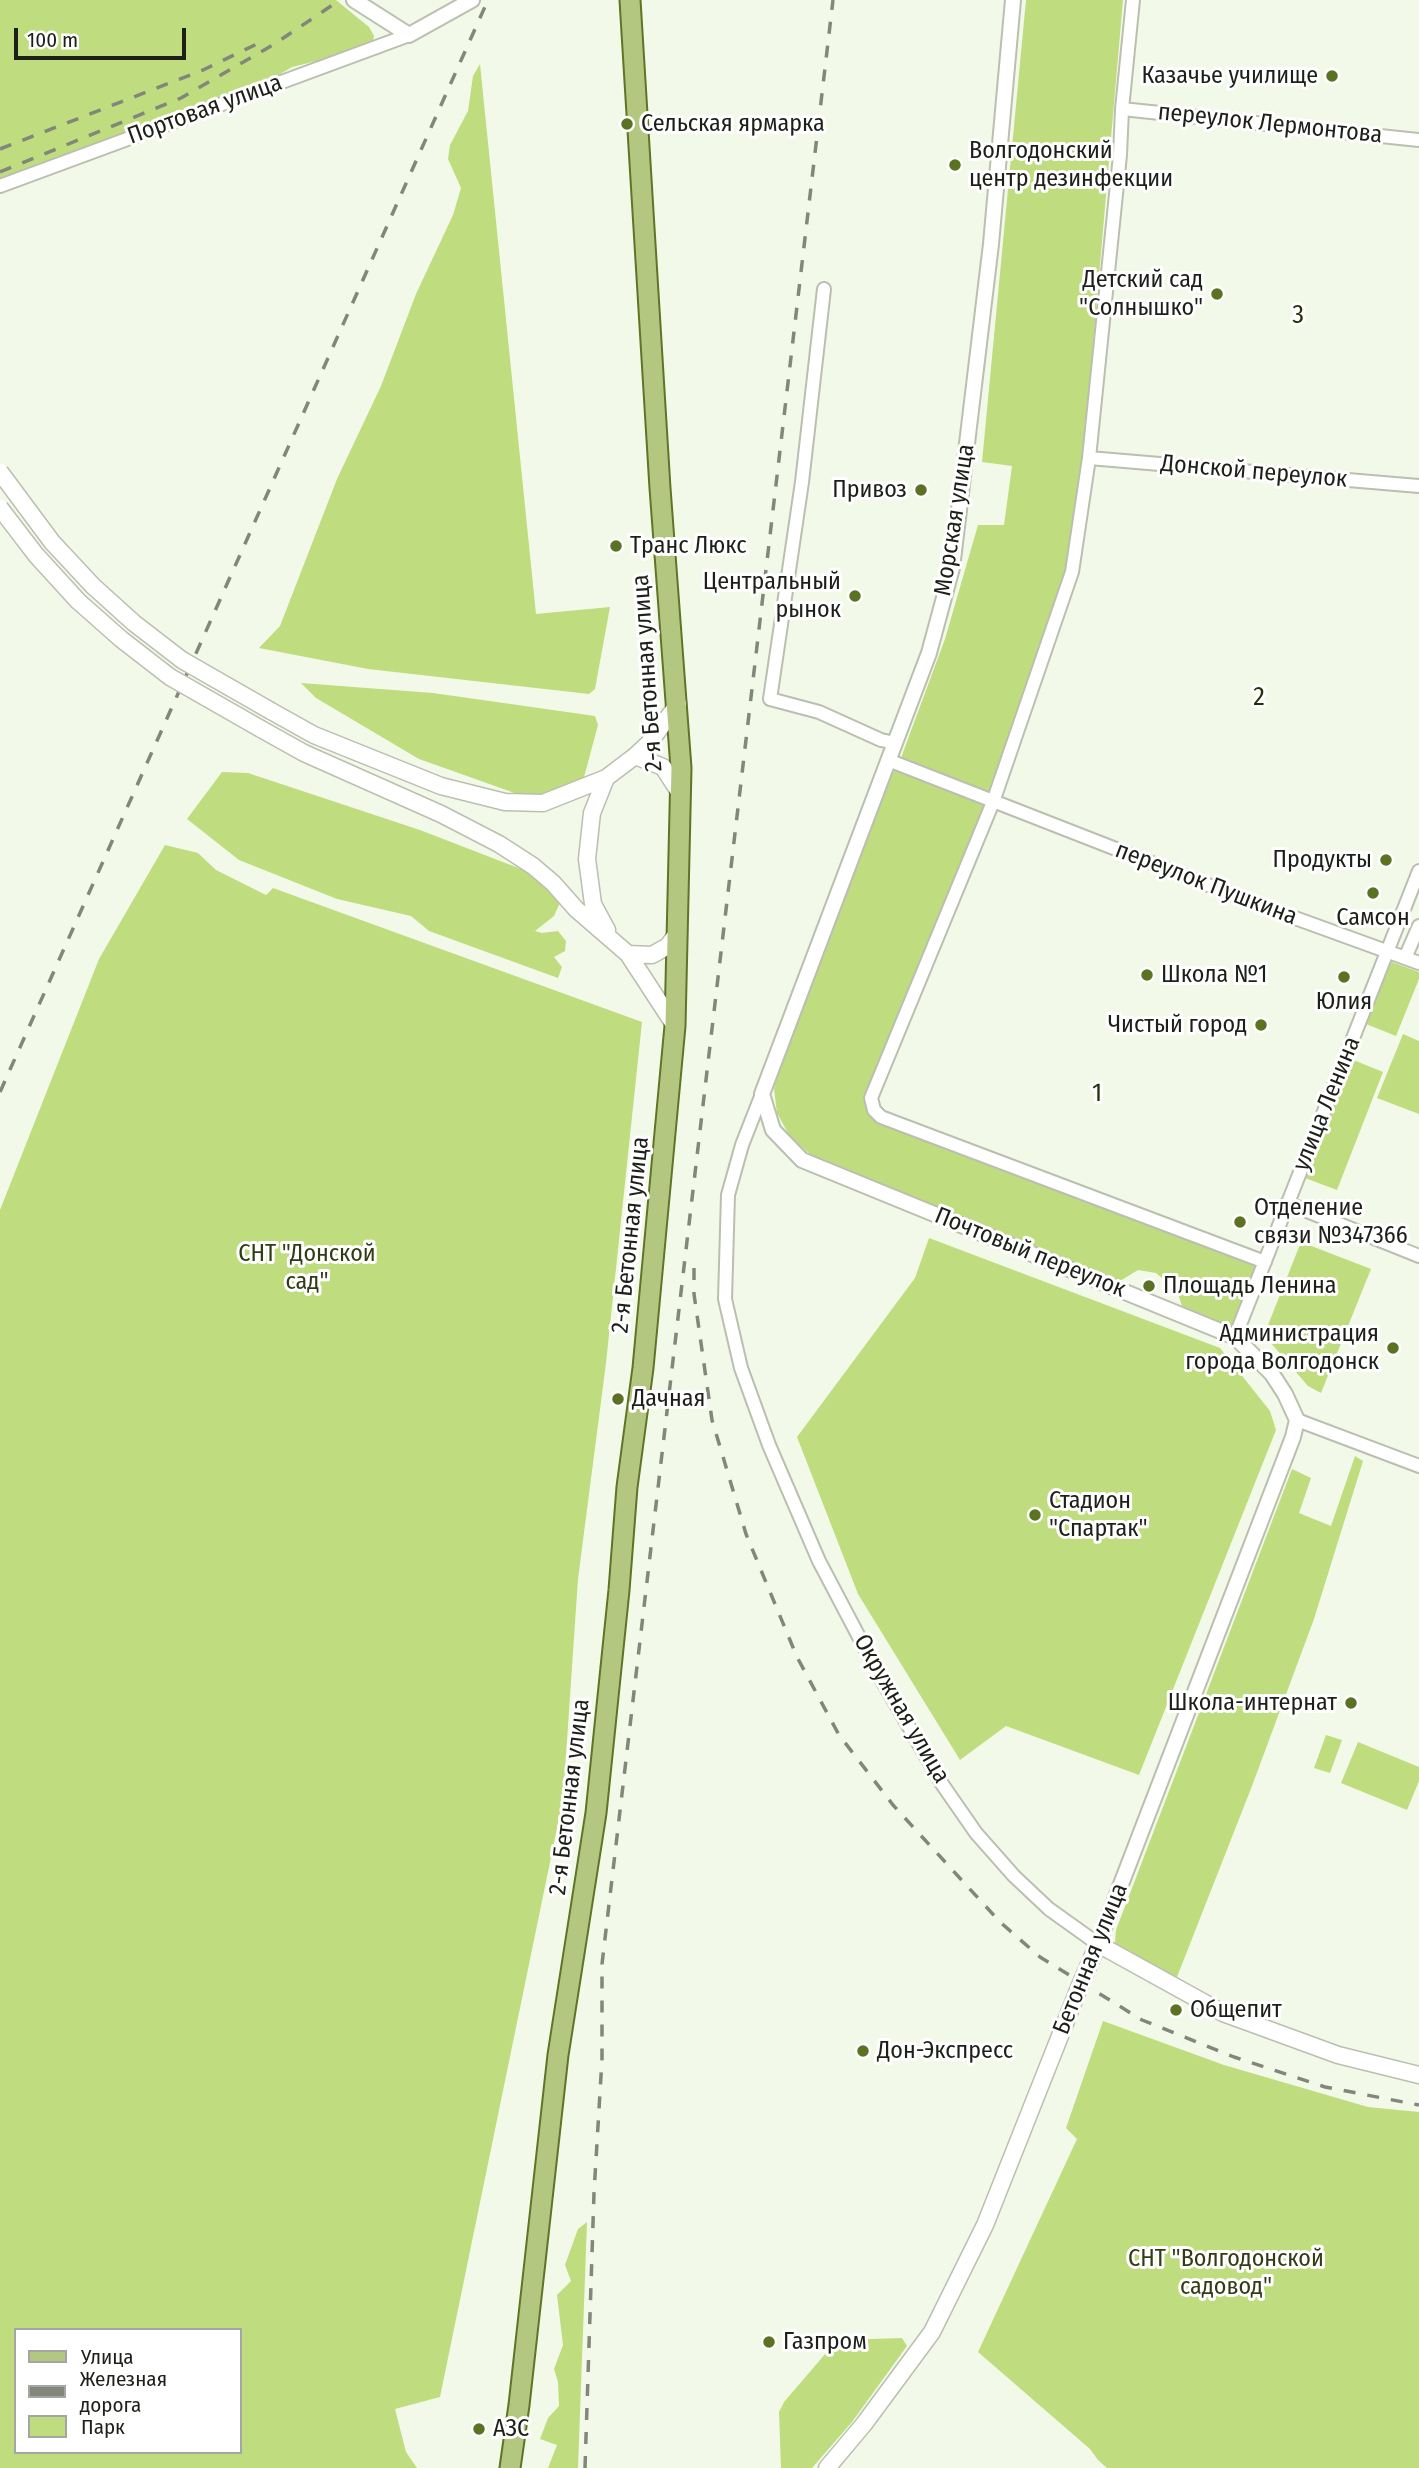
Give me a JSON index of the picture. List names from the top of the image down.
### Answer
{
  "streets": {
    "main road": ["2-я Бетонная улица", "Окружная улица", "Бетонная улица"],
    "street": [
      "Портовая улица",
      "переулок Лермонтова",
      "Донской переулок",
      "Морская улица",
      "переулок Пушкина",
      "улица Ленина",
      "Почтовый переулок"
    ]
  },
  "crossings": [
    ["Морская улица", "переулок Пушкина"],
    ["Морская улица", "Почтовый переулок"],
    ["Морская улица", "Окружная улица"],
    ["переулок Пушкина", "улица Ленина"],
    ["улица Ленина", "Почтовый переулок"],
    ["Почтовый переулок", "Окружная улица"],
    ["Почтовый переулок", "Бетонная улица"],
    ["Окружная улица", "Бетонная улица"]
  ],
  "districts": ["3", "2", "1"],
  "parks": ["СНТ \"Донской сад\"", "СНТ \"Волгодонской садовод\""],
  "places": [
    "Казачье училище",
    "Сельская ярмарка",
    "Волгодонский центр дезинфекции",
    "Детский сад \"Солнышко\"",
    "Привоз",
    "Транс Люкс",
    "Центральный рынок",
    "Продукты",
    "Самсон",
    "Школа №1",
    "Юлия",
    "Чистый город",
    "Отделение связи №347366",
    "Площадь Ленина",
    "Администрация города Волгодонск",
    "Дачная",
    "Стадион \"Спартак\"",
    "Школа-интернат",
    "Общепит",
    "Дон-Экспресс",
    "Газпром",
    "АЗС"
  ],
  "legend": ["Улица", "Железная дорога", "Парк"],
  "scale_bar": "100 m"
}
